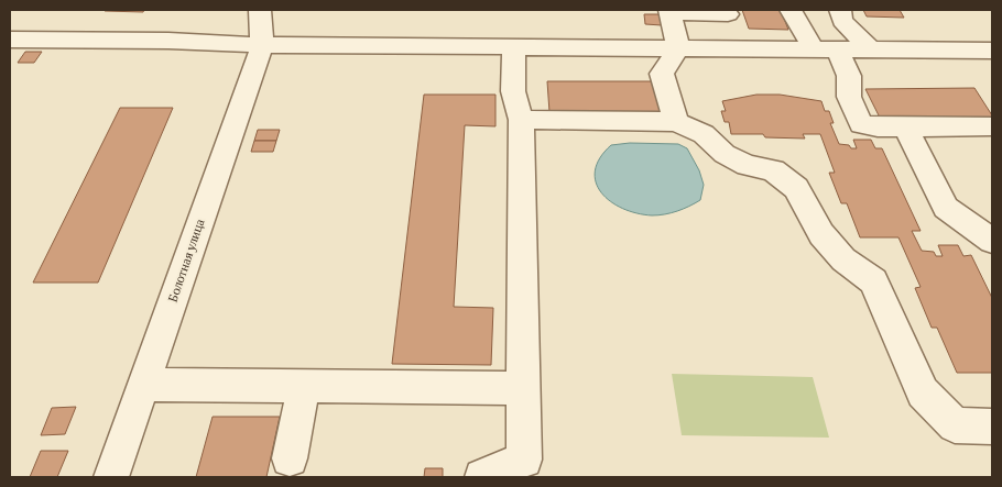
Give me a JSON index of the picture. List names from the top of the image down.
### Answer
{
  "streets": {
    "street": ["Болотная улица"]
  }
}
